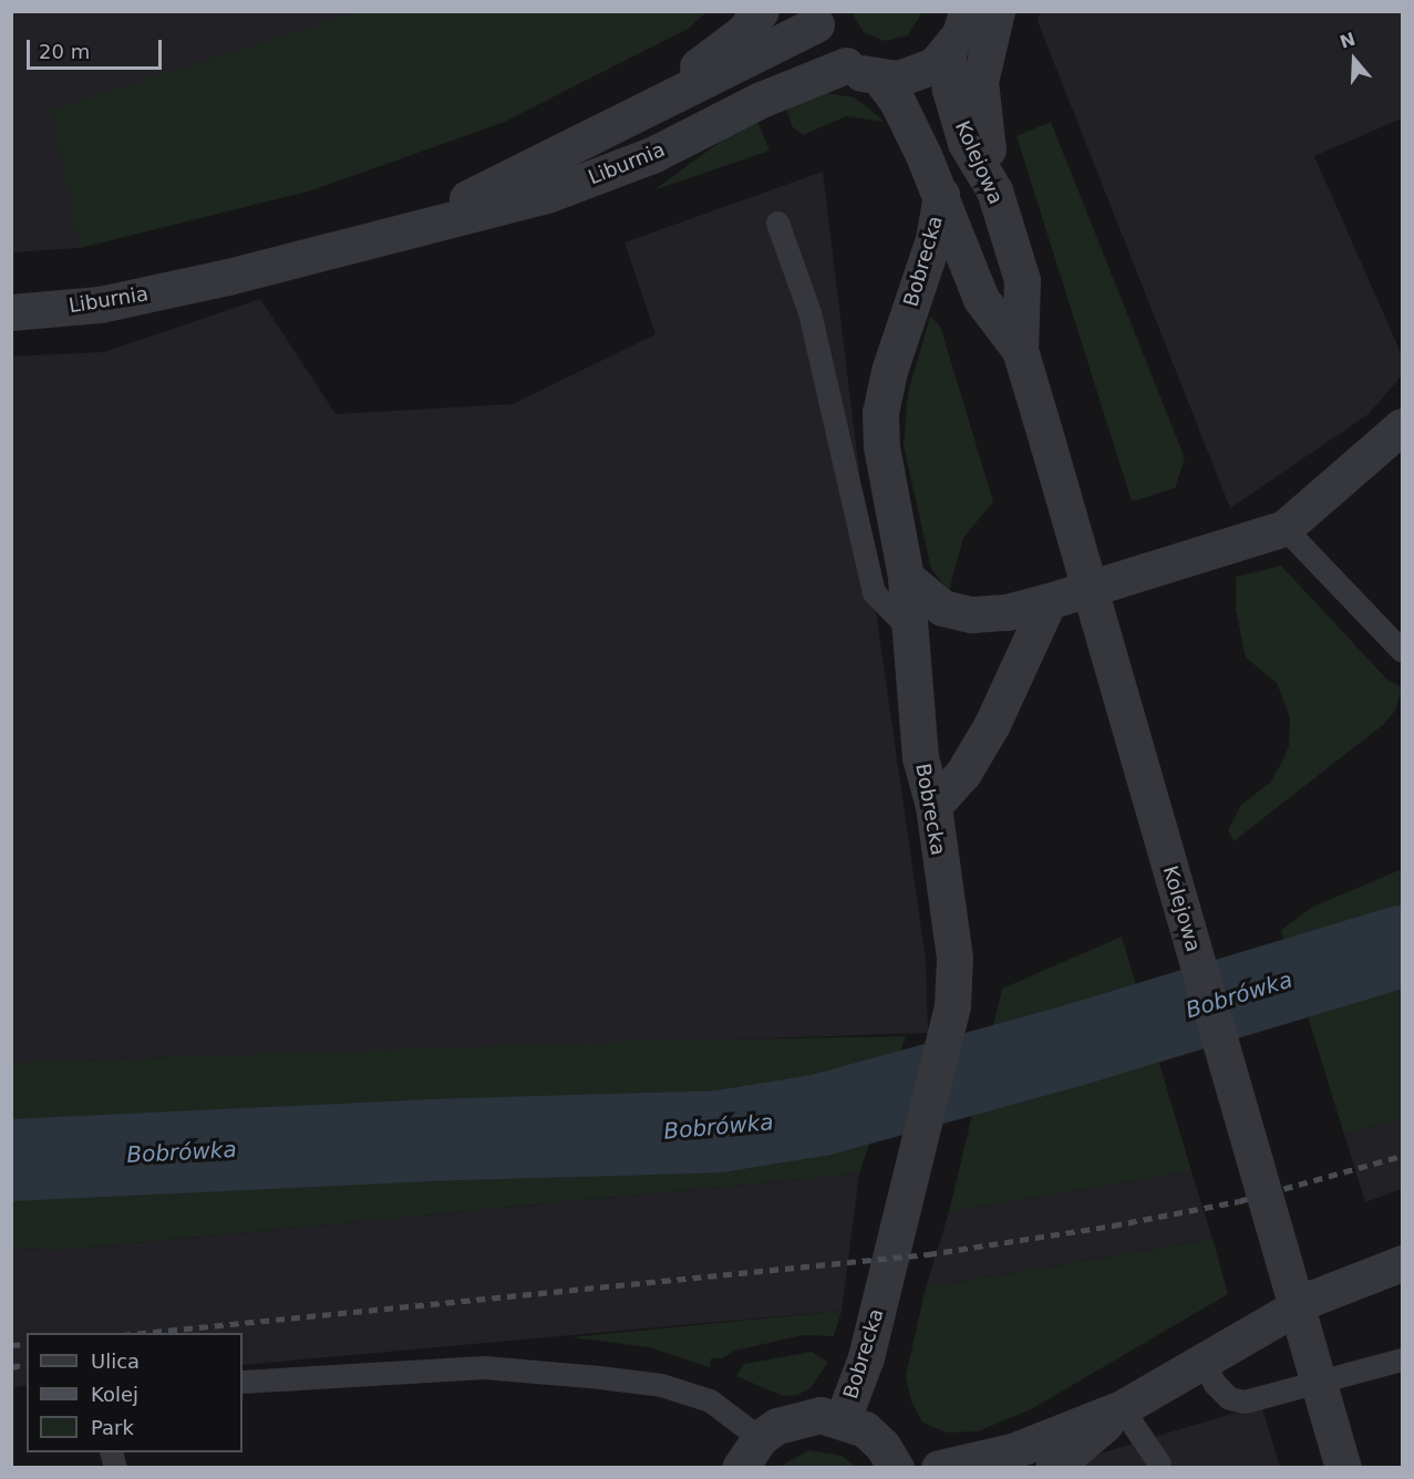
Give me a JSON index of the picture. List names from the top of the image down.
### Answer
{
  "streets": {
    "street": ["Kolejowa", "Liburnia", "Bobrecka"]
  },
  "crossings": [
    ["Kolejowa", "Bobrecka"]
  ],
  "water": ["Bobrówka"],
  "legend": ["Ulica", "Kolej", "Park"],
  "scale_bar": "20 m",
  "north": "top"
}
